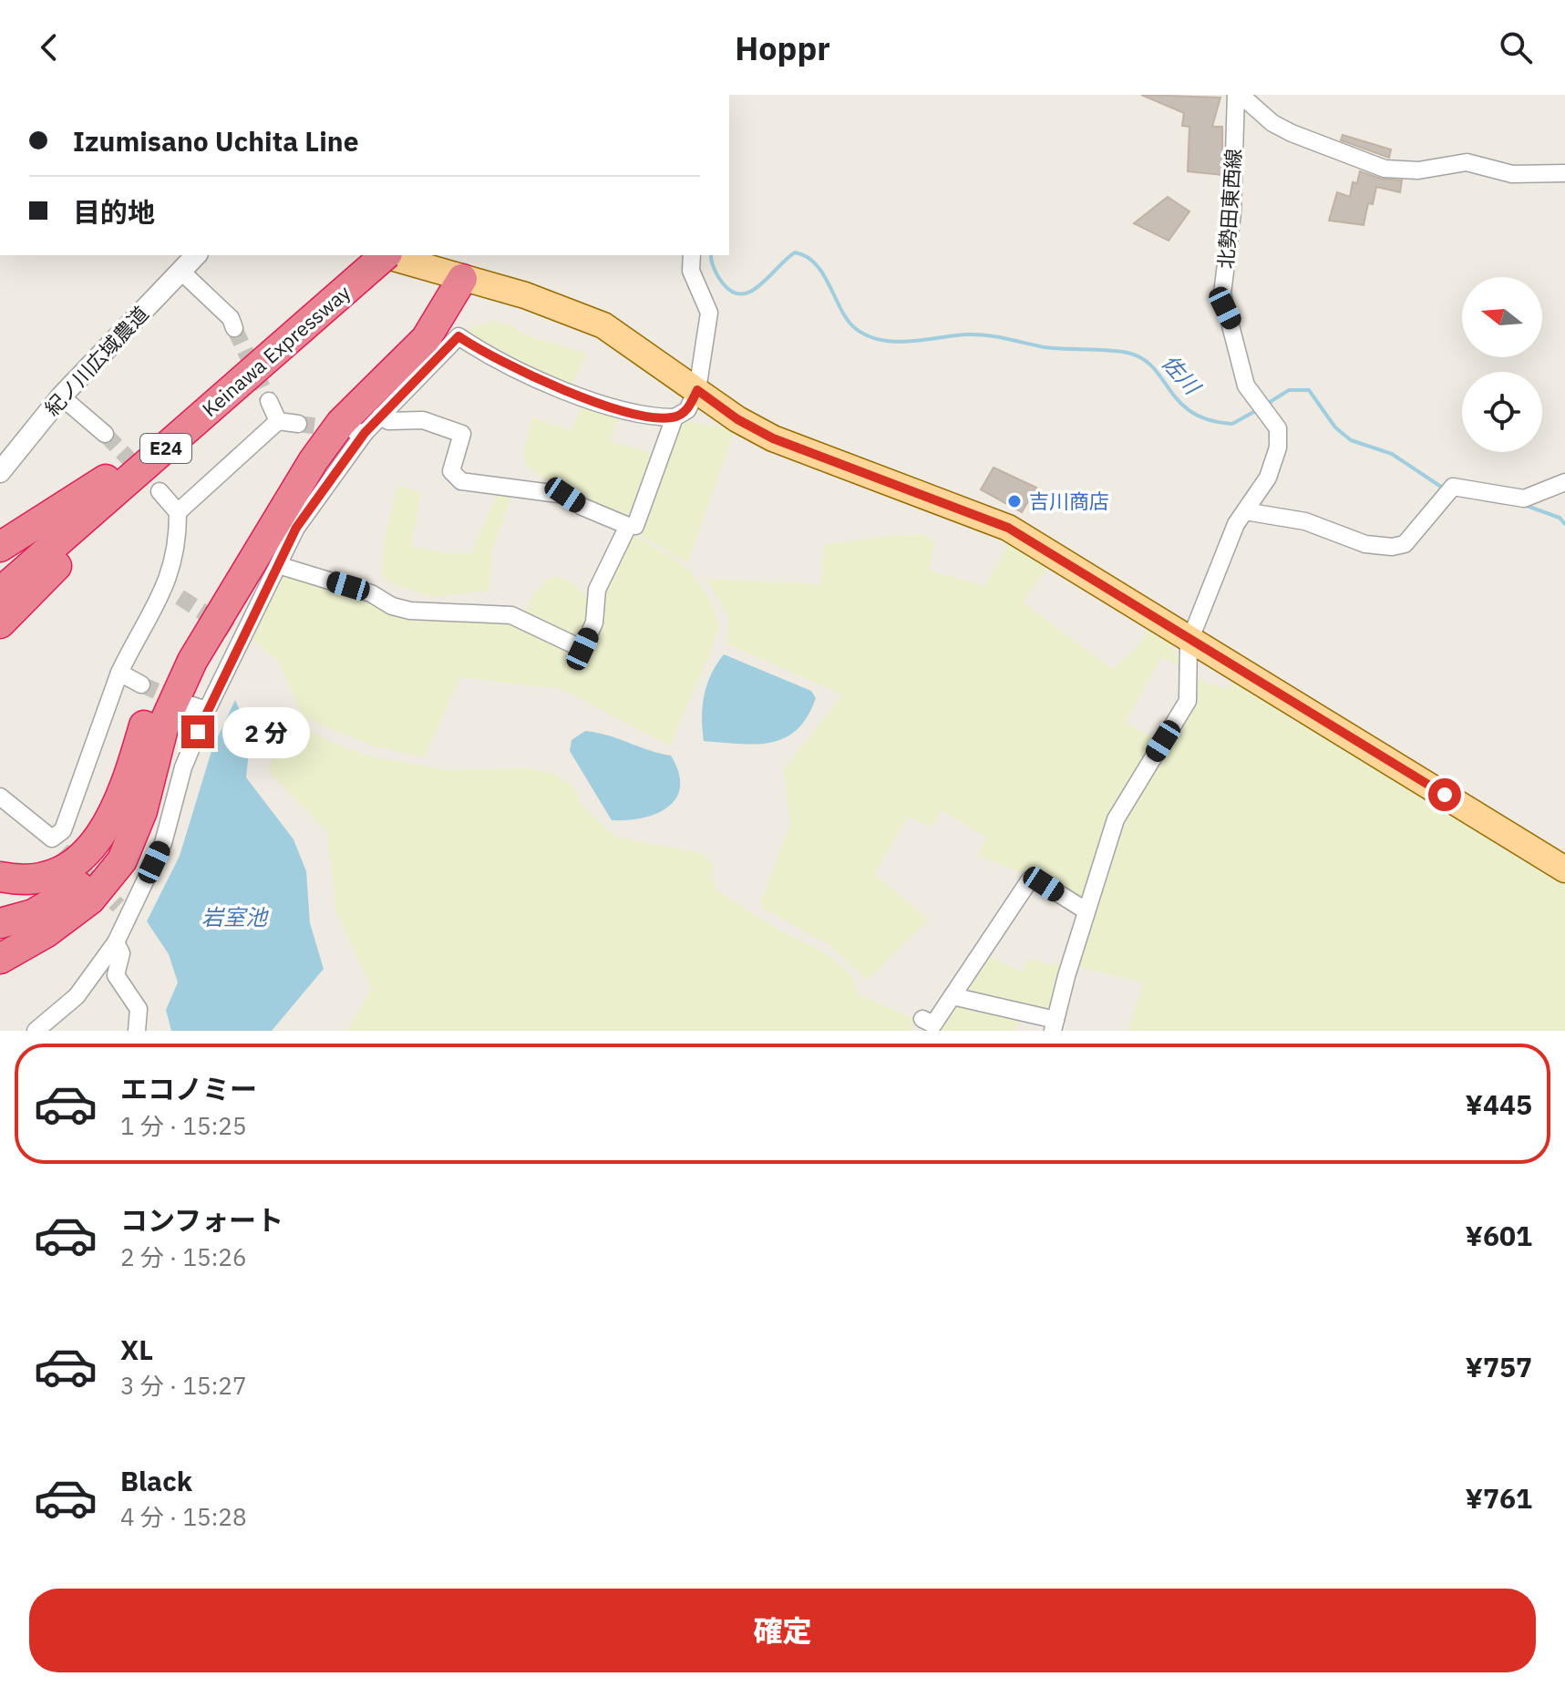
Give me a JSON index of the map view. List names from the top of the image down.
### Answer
{
  "streets": {
    "highway": ["Keinawa Expressway", "E24"],
    "street": ["北勢田東西線", "紀ノ川広域農道"]
  },
  "water": ["佐川", "岩室池"],
  "places": ["吉川商店"],
  "north": "left",
  "page": {
    "header": "Hoppr",
    "banner": ["Izumisano Uchita Line", "目的地"],
    "bubble": "2 分",
    "list": [
      {
        "name": "エコノミー",
        "note": "1 分 · 15:25",
        "value": "¥445"
      },
      {
        "name": "コンフォート",
        "note": "2 分 · 15:26",
        "value": "¥601"
      },
      {
        "name": "XL",
        "note": "3 分 · 15:27",
        "value": "¥757"
      },
      {
        "name": "Black",
        "note": "4 分 · 15:28",
        "value": "¥761"
      }
    ],
    "buttons": "確定"
  }
}
